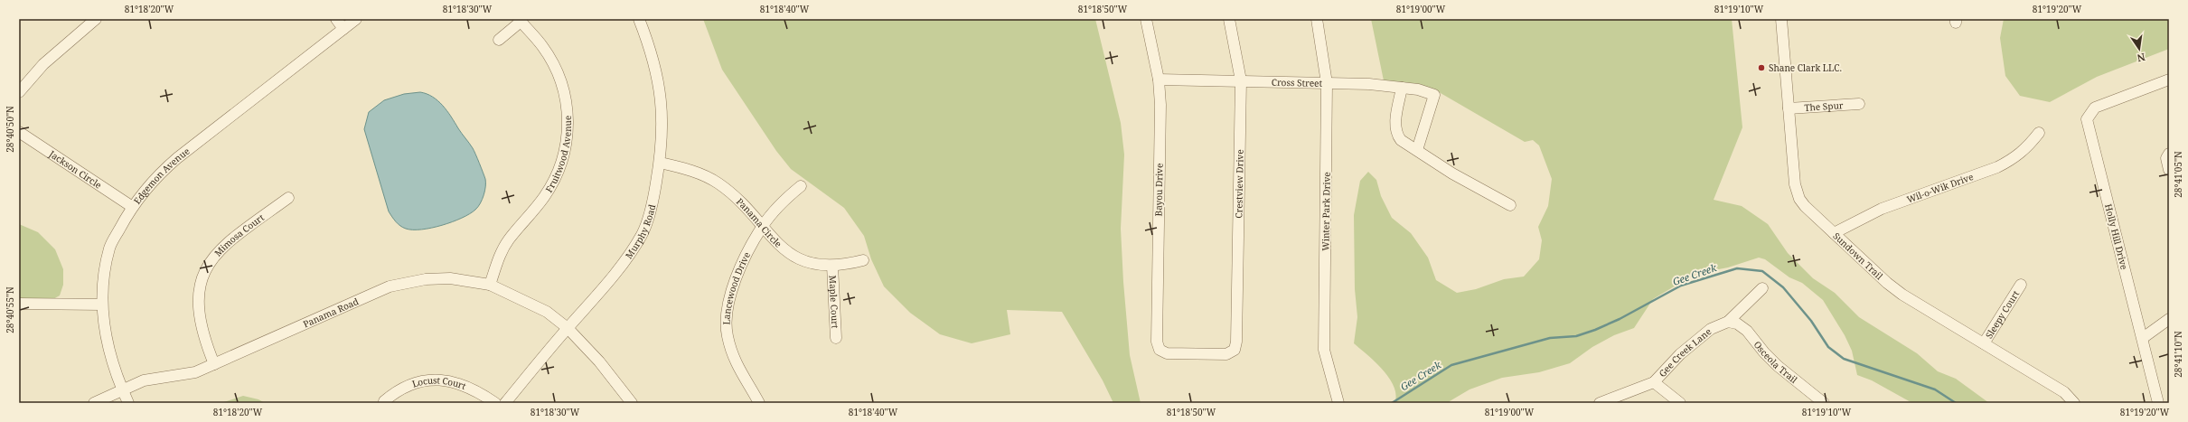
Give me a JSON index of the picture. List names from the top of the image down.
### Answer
{
  "streets": {
    "street": [
      "Cross Street",
      "The Spur",
      "Fruitwood Avenue",
      "Jackson Circle",
      "Edgemon Avenue",
      "Crestview Drive",
      "Wil-o-Wik Drive",
      "Bayou Drive",
      "Winter Park Drive",
      "Panama Circle",
      "Murphy Road",
      "Mimosa Court",
      "Holly Hill Drive",
      "Sundown Trail",
      "Lancewood Drive",
      "Maple Court",
      "Panama Road",
      "Sleepy Court",
      "Gee Creek Lane",
      "Osceola Trail",
      "Locust Court"
    ]
  },
  "crossings": [
    ["Cross Street", "Crestview Drive"],
    ["Cross Street", "Bayou Drive"],
    ["Cross Street", "Winter Park Drive"],
    ["The Spur", "Sundown Trail"],
    ["Fruitwood Avenue", "Panama Road"],
    ["Jackson Circle", "Edgemon Avenue"],
    ["Edgemon Avenue", "Panama Road"],
    ["Crestview Drive", "Bayou Drive"],
    ["Wil-o-Wik Drive", "Sundown Trail"],
    ["Panama Circle", "Murphy Road"],
    ["Panama Circle", "Lancewood Drive"],
    ["Panama Circle", "Maple Court"],
    ["Murphy Road", "Panama Road"],
    ["Mimosa Court", "Panama Road"],
    ["Sundown Trail", "Sleepy Court"],
    ["Gee Creek Lane", "Osceola Trail"]
  ],
  "water": ["Gee Creek"],
  "places": ["Shane Clark LLC."],
  "north": "bottom",
  "coordinates": [
    "81°18'20\"W",
    "81°18'30\"W",
    "81°18'40\"W",
    "81°18'50\"W",
    "81°19'00\"W",
    "81°19'10\"W",
    "81°19'20\"W",
    "28°40'50\"N",
    "28°41'05\"N",
    "28°40'55\"N",
    "28°41'10\"N"
  ]
}
